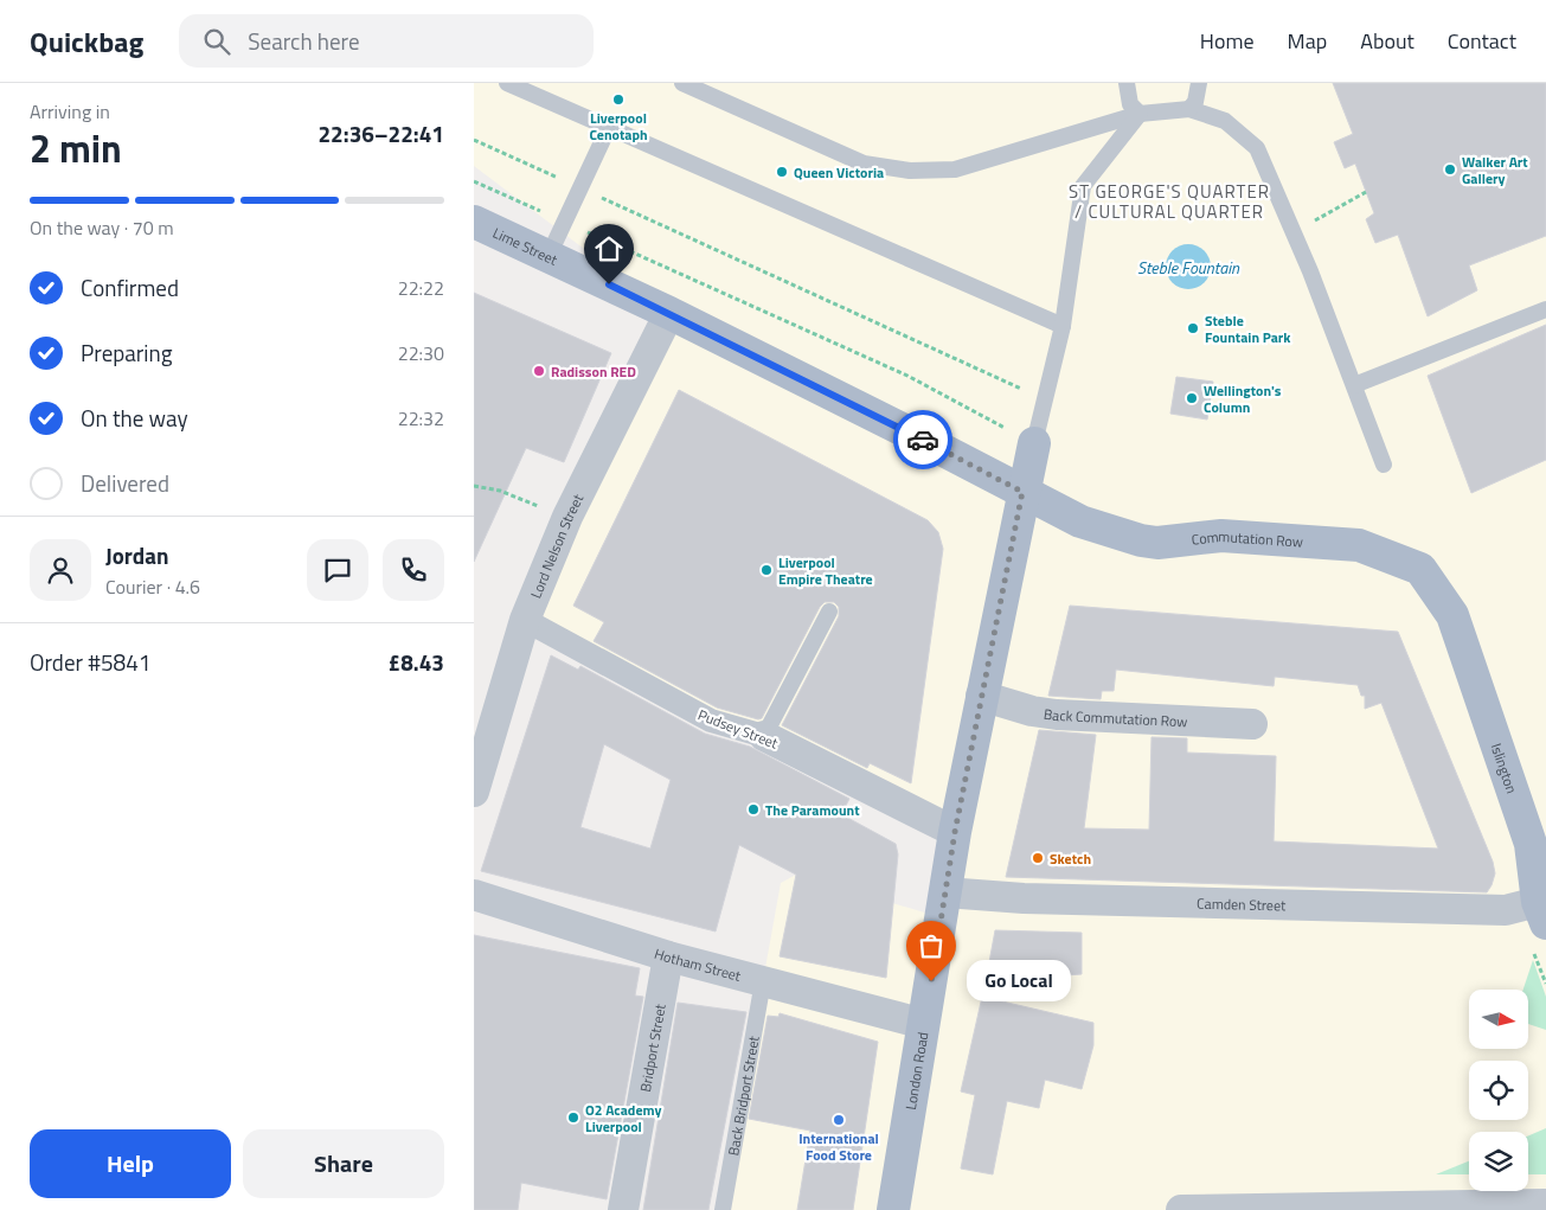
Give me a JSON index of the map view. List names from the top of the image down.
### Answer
{
  "streets": {
    "main road": [
      "Lime Street",
      "Commutation Row",
      "Islington",
      "London Road"
    ],
    "street": [
      "Lord Nelson Street",
      "Back Commutation Row",
      "Pudsey Street",
      "Camden Street",
      "Hotham Street",
      "Bridport Street"
    ],
    "lane": ["Back Bridport Street"]
  },
  "crossings": [
    ["Lime Street", "Commutation Row"],
    ["Lime Street", "Lord Nelson Street"],
    ["Lime Street", "London Road"],
    ["Commutation Row", "Islington"],
    ["Commutation Row", "London Road"],
    ["Lord Nelson Street", "Pudsey Street"],
    ["Back Commutation Row", "London Road"],
    ["Pudsey Street", "London Road"],
    ["Islington", "Camden Street"],
    ["Camden Street", "London Road"],
    ["Hotham Street", "Bridport Street"],
    ["Hotham Street", "London Road"],
    ["Hotham Street", "Back Bridport Street"]
  ],
  "districts": ["ST GEORGE'S QUARTER / CULTURAL QUARTER"],
  "water": ["Steble Fountain"],
  "places": [
    "Liverpool Cenotaph",
    "Walker Art Gallery",
    "Queen Victoria",
    "Steble Fountain Park",
    "Radisson RED",
    "Wellington's Column",
    "Liverpool Empire Theatre",
    "The Paramount",
    "Sketch",
    "Go Local",
    "O2 Academy Liverpool",
    "International Food Store"
  ],
  "north": "right",
  "page": {
    "header": "Quickbag",
    "search": "Search here",
    "nav": [
      "Home",
      "Map",
      "About",
      "Contact"
    ],
    "heading": ["2 min", "Arriving in", "22:36–22:41"],
    "panel": [
      "Jordan",
      "Courier · 4.6",
      "Order #5841",
      "£8.43"
    ],
    "bar": "On the way · 70 m",
    "list": [
      ["Confirmed", "22:22"],
      ["Preparing", "22:30"],
      ["On the way", "22:32"],
      "Delivered"
    ],
    "bubble": "Go Local",
    "buttons": ["Help", "Share"]
  }
}
